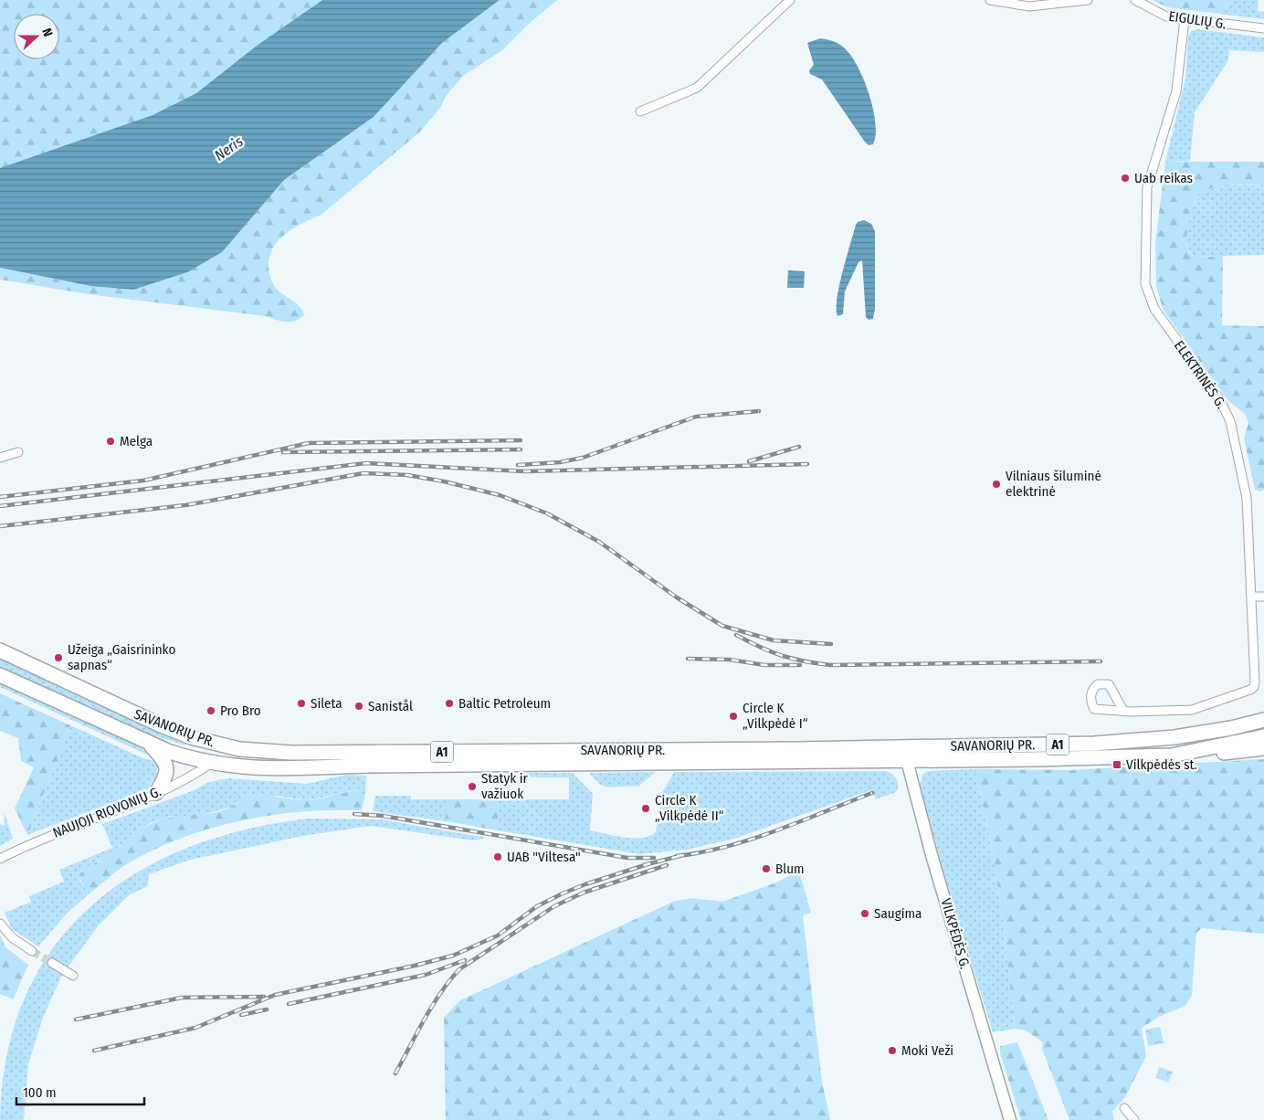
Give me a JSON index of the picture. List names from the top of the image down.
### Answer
{
  "streets": {
    "highway": ["SAVANORIŲ PR.", "A1"],
    "main road": ["VILKPĖDĖS G."],
    "street": ["EIGULIŲ G.", "ELEKTRINĖS G.", "NAUJOJI RIOVONIŲ G."]
  },
  "crossings": [
    ["EIGULIŲ G.", "ELEKTRINĖS G."],
    ["SAVANORIŲ PR.", "NAUJOJI RIOVONIŲ G."],
    ["SAVANORIŲ PR.", "VILKPĖDĖS G."]
  ],
  "water": ["Neris"],
  "places": {
    "other": [
      "Uab reikas",
      "Melga",
      "Vilniaus šiluminė elektrinė",
      "Užeiga „Gaisrininko sapnas“",
      "Sileta",
      "Baltic Petroleum",
      "Sanistål",
      "Pro Bro",
      "Circle K „Vilkpėdė I“",
      "Statyk ir važiuok",
      "Circle K „Vilkpėdė II“",
      "UAB \"Viltesa\"",
      "Blum",
      "Saugima",
      "Moki Veži"
    ],
    "transit": ["Vilkpėdės st."]
  },
  "scale_bar": "100 m",
  "north": "right"
}
